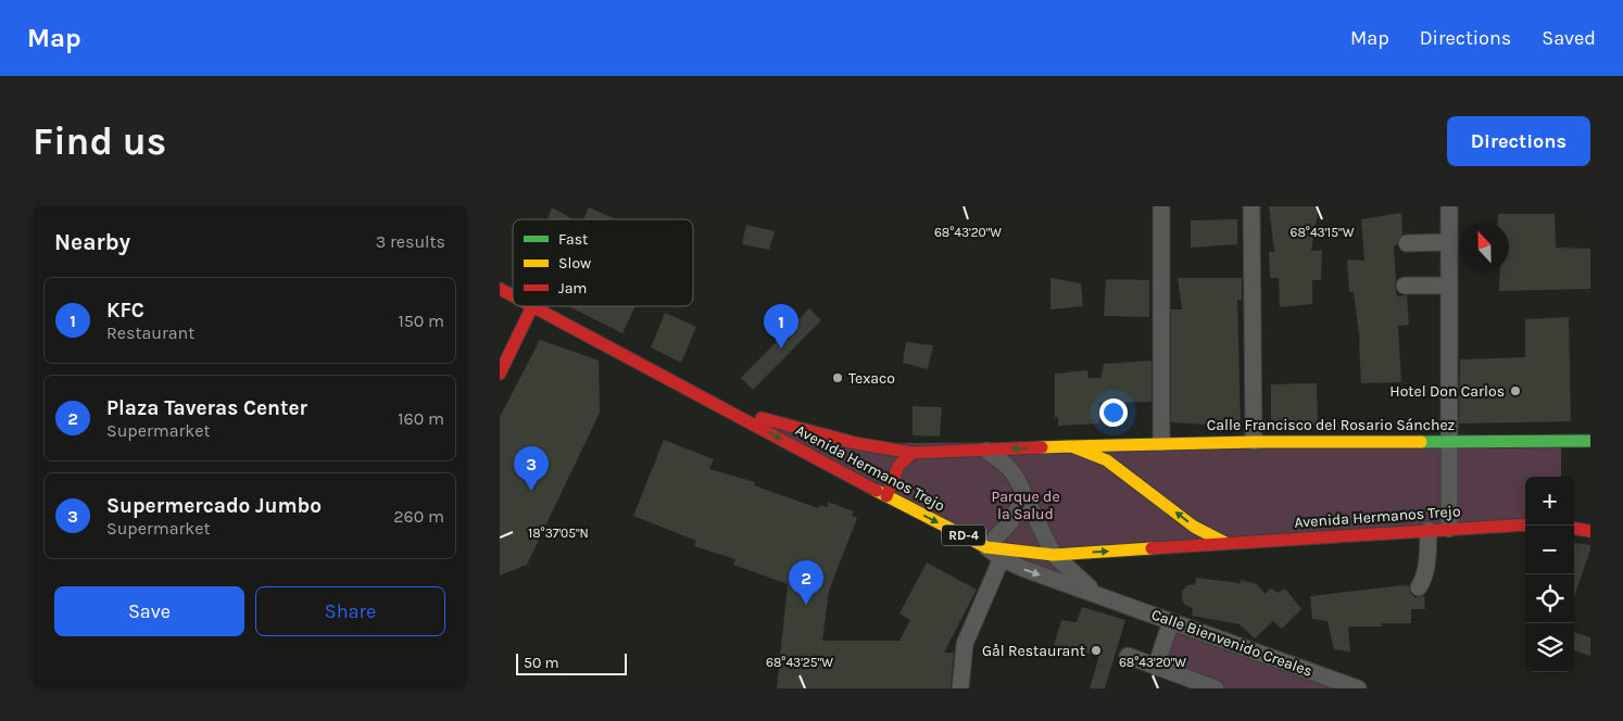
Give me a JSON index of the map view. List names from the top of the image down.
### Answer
{
  "streets": {
    "main road": ["Calle Francisco del Rosario Sánchez", "Avenida Hermanos Trejo", "RD-4"],
    "street": ["Calle Bienvenido Creales"]
  },
  "crossings": [
    ["Calle Francisco del Rosario Sánchez", "Avenida Hermanos Trejo"],
    ["Avenida Hermanos Trejo", "Calle Bienvenido Creales"]
  ],
  "parks": ["Parque de la Salud"],
  "places": ["Texaco", "Hotel Don Carlos", "Gål Restaurant"],
  "legend": ["Fast", "Slow", "Jam"],
  "scale_bar": "50 m",
  "north": "top",
  "page": {
    "header": "Map",
    "nav": ["Map", "Directions", "Saved"],
    "buttons": [
      "Directions",
      ["Save", "Share"]
    ],
    "title": "Find us",
    "heading": ["Nearby", "3 results"],
    "list": [
      {
        "mark": "1",
        "name": "KFC",
        "note": "Restaurant",
        "value": "150 m"
      },
      {
        "mark": "2",
        "name": "Plaza Taveras Center",
        "note": "Supermarket",
        "value": "160 m"
      },
      {
        "mark": "3",
        "name": "Supermercado Jumbo",
        "note": "Supermarket",
        "value": "260 m"
      }
    ],
    "pins": ["1", "3", "2"],
    "map_buttons": ["+", "−"],
    "scale": "50 m"
  },
  "coordinates": [
    "68°43'20\"W",
    "68°43'15\"W",
    "18°37'05\"N",
    "68°43'25\"W"
  ]
}
